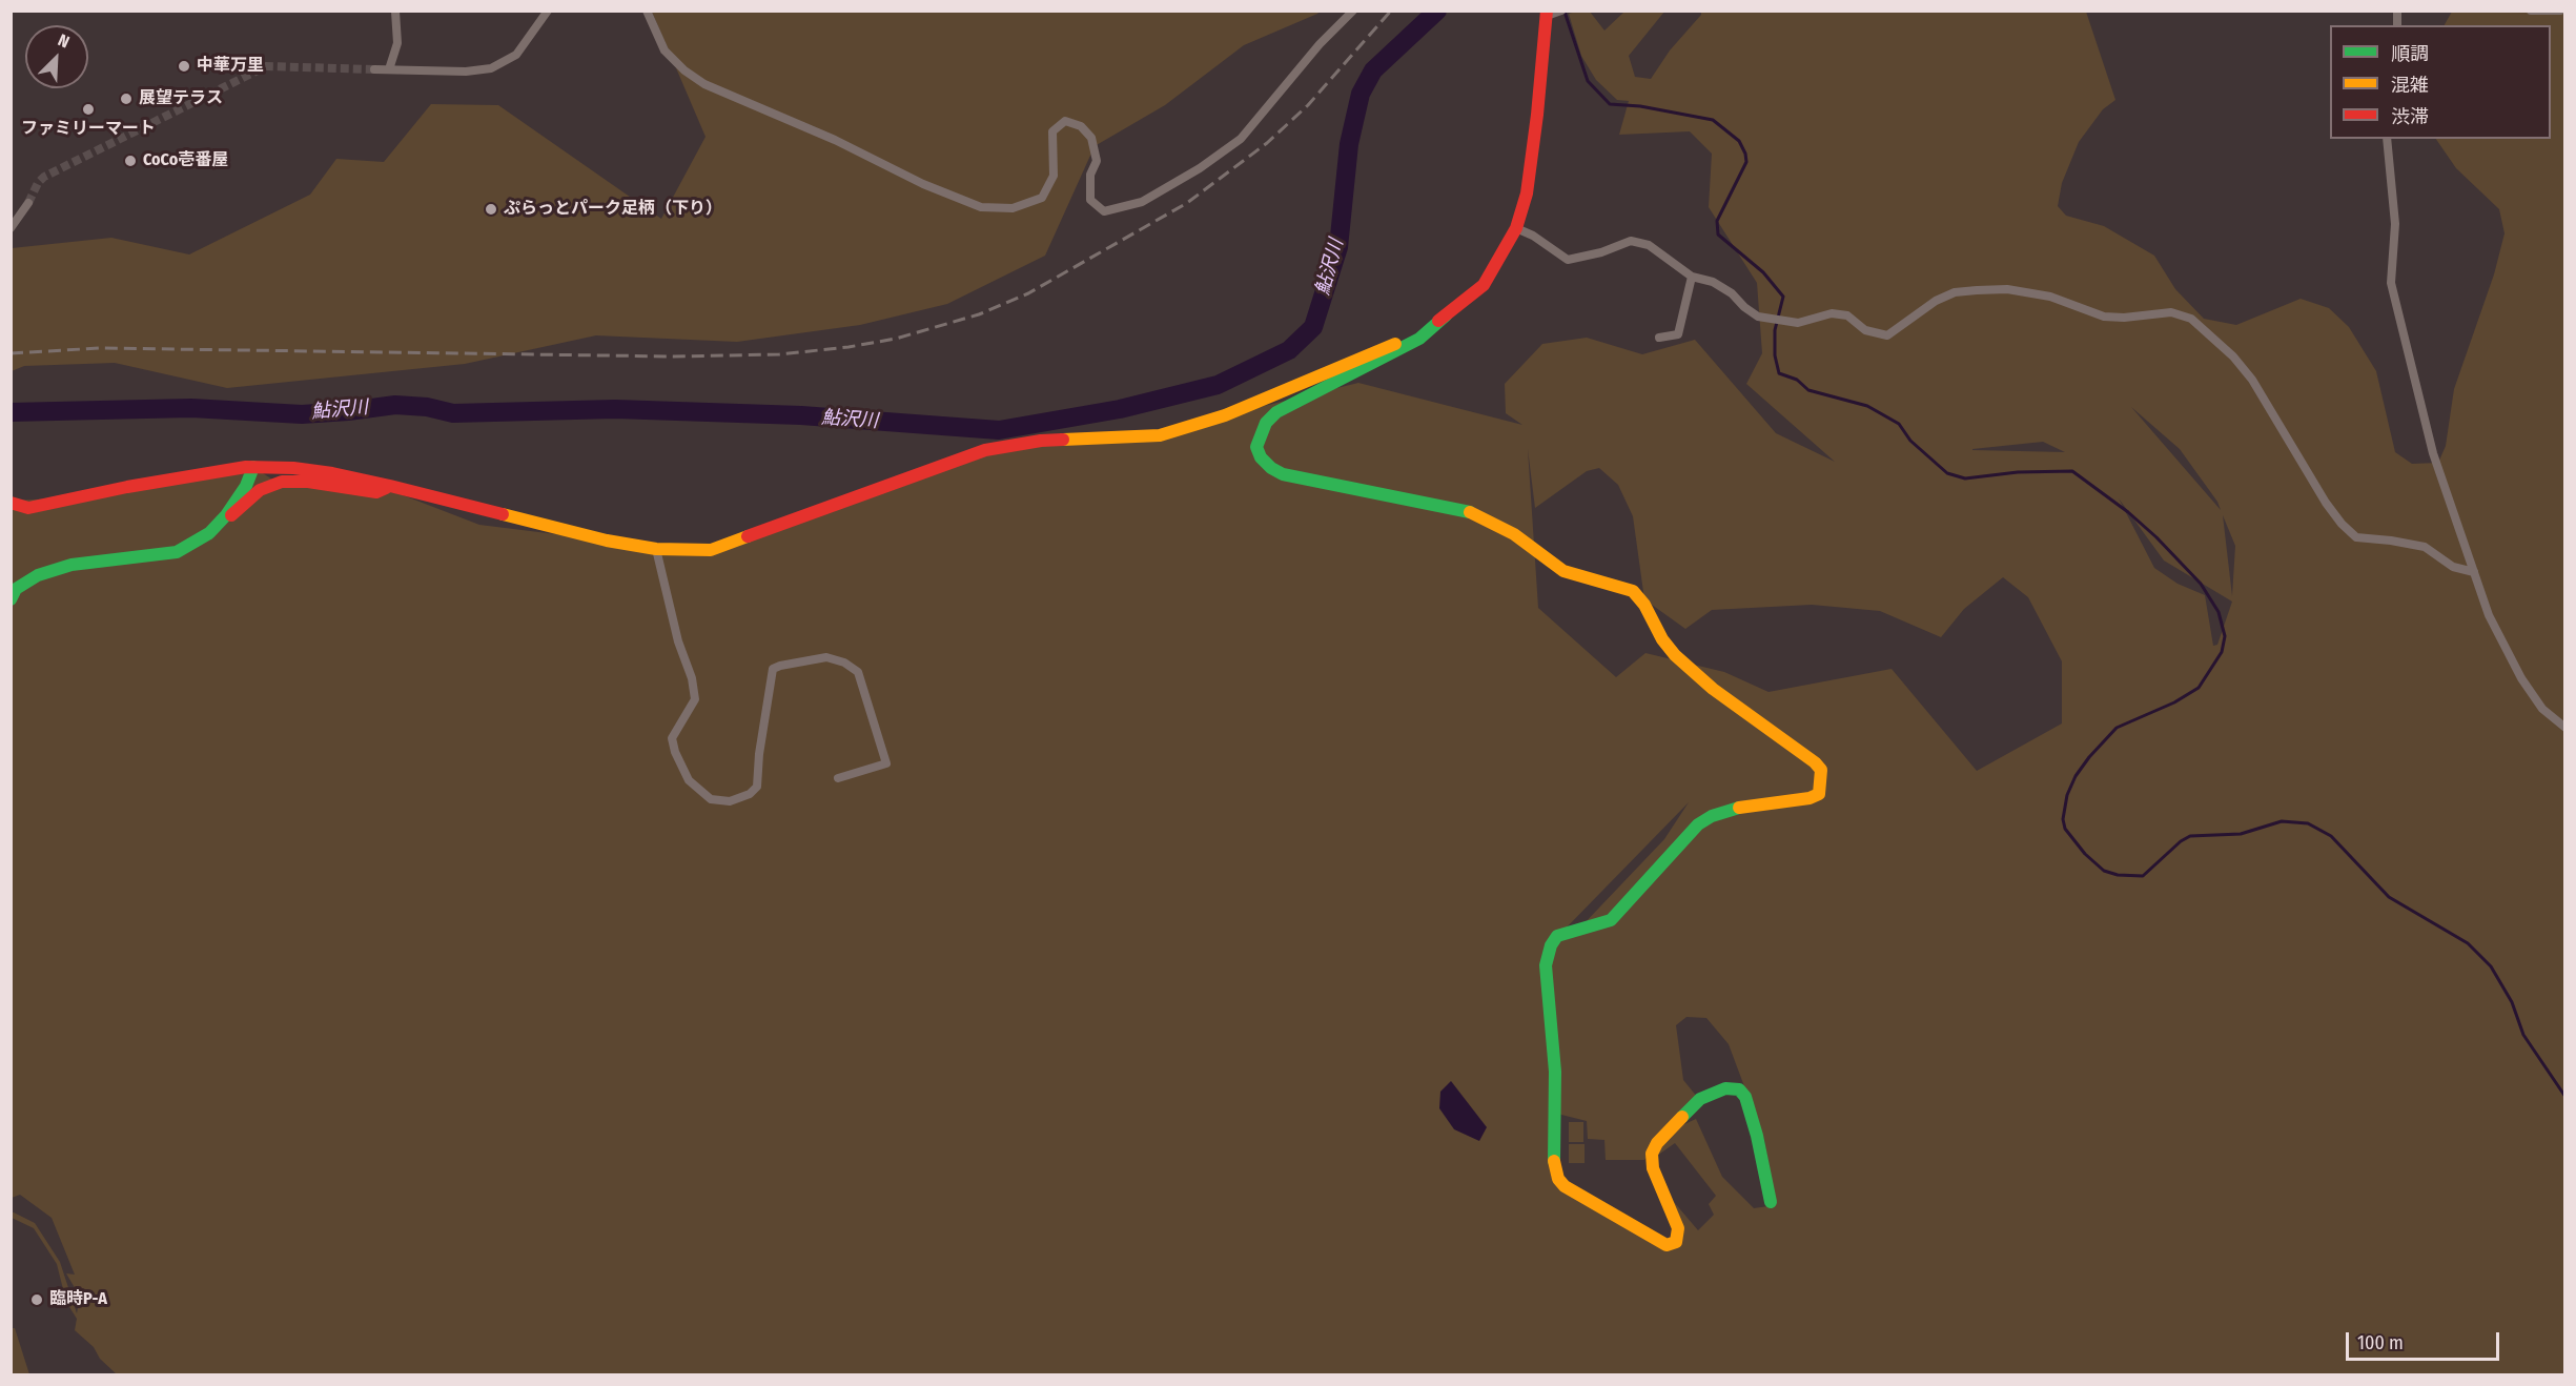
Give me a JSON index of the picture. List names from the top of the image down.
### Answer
{
  "water": ["鮎沢川"],
  "places": [
    "中華万里",
    "展望テラス",
    "ファミリーマート",
    "CoCo壱番屋",
    "ぷらっとパーク足柄（下り）",
    "臨時P-A"
  ],
  "legend": ["順調", "混雑", "渋滞"],
  "scale_bar": "100 m",
  "north": "top right"
}
